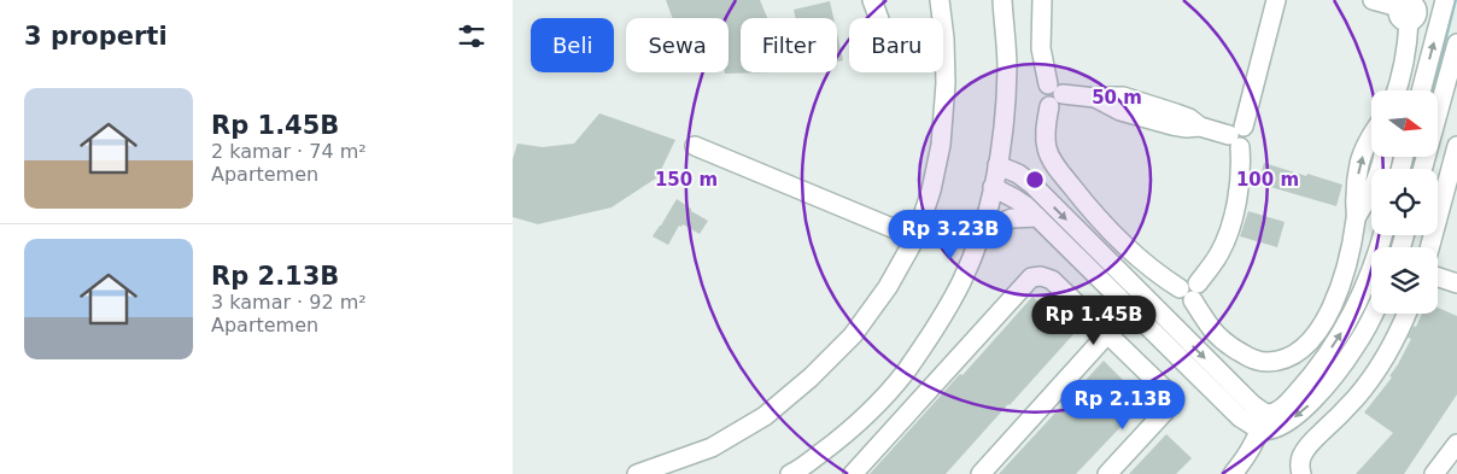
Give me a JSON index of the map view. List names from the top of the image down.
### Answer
{
  "north": "right",
  "page": {
    "heading": "3 properti",
    "chip": [
      "Beli",
      "Sewa",
      "Filter",
      "Baru"
    ],
    "list": [
      {
        "name": "Rp 1.45B",
        "note": "2 kamar · 74 m² · Apartemen"
      },
      {
        "name": "Rp 2.13B",
        "note": "3 kamar · 92 m² · Apartemen"
      }
    ],
    "price": ["Rp 3.23B", "Rp 1.45B", "Rp 2.13B"]
  },
  "rings": ["50 m", "100 m", "150 m"]
}
